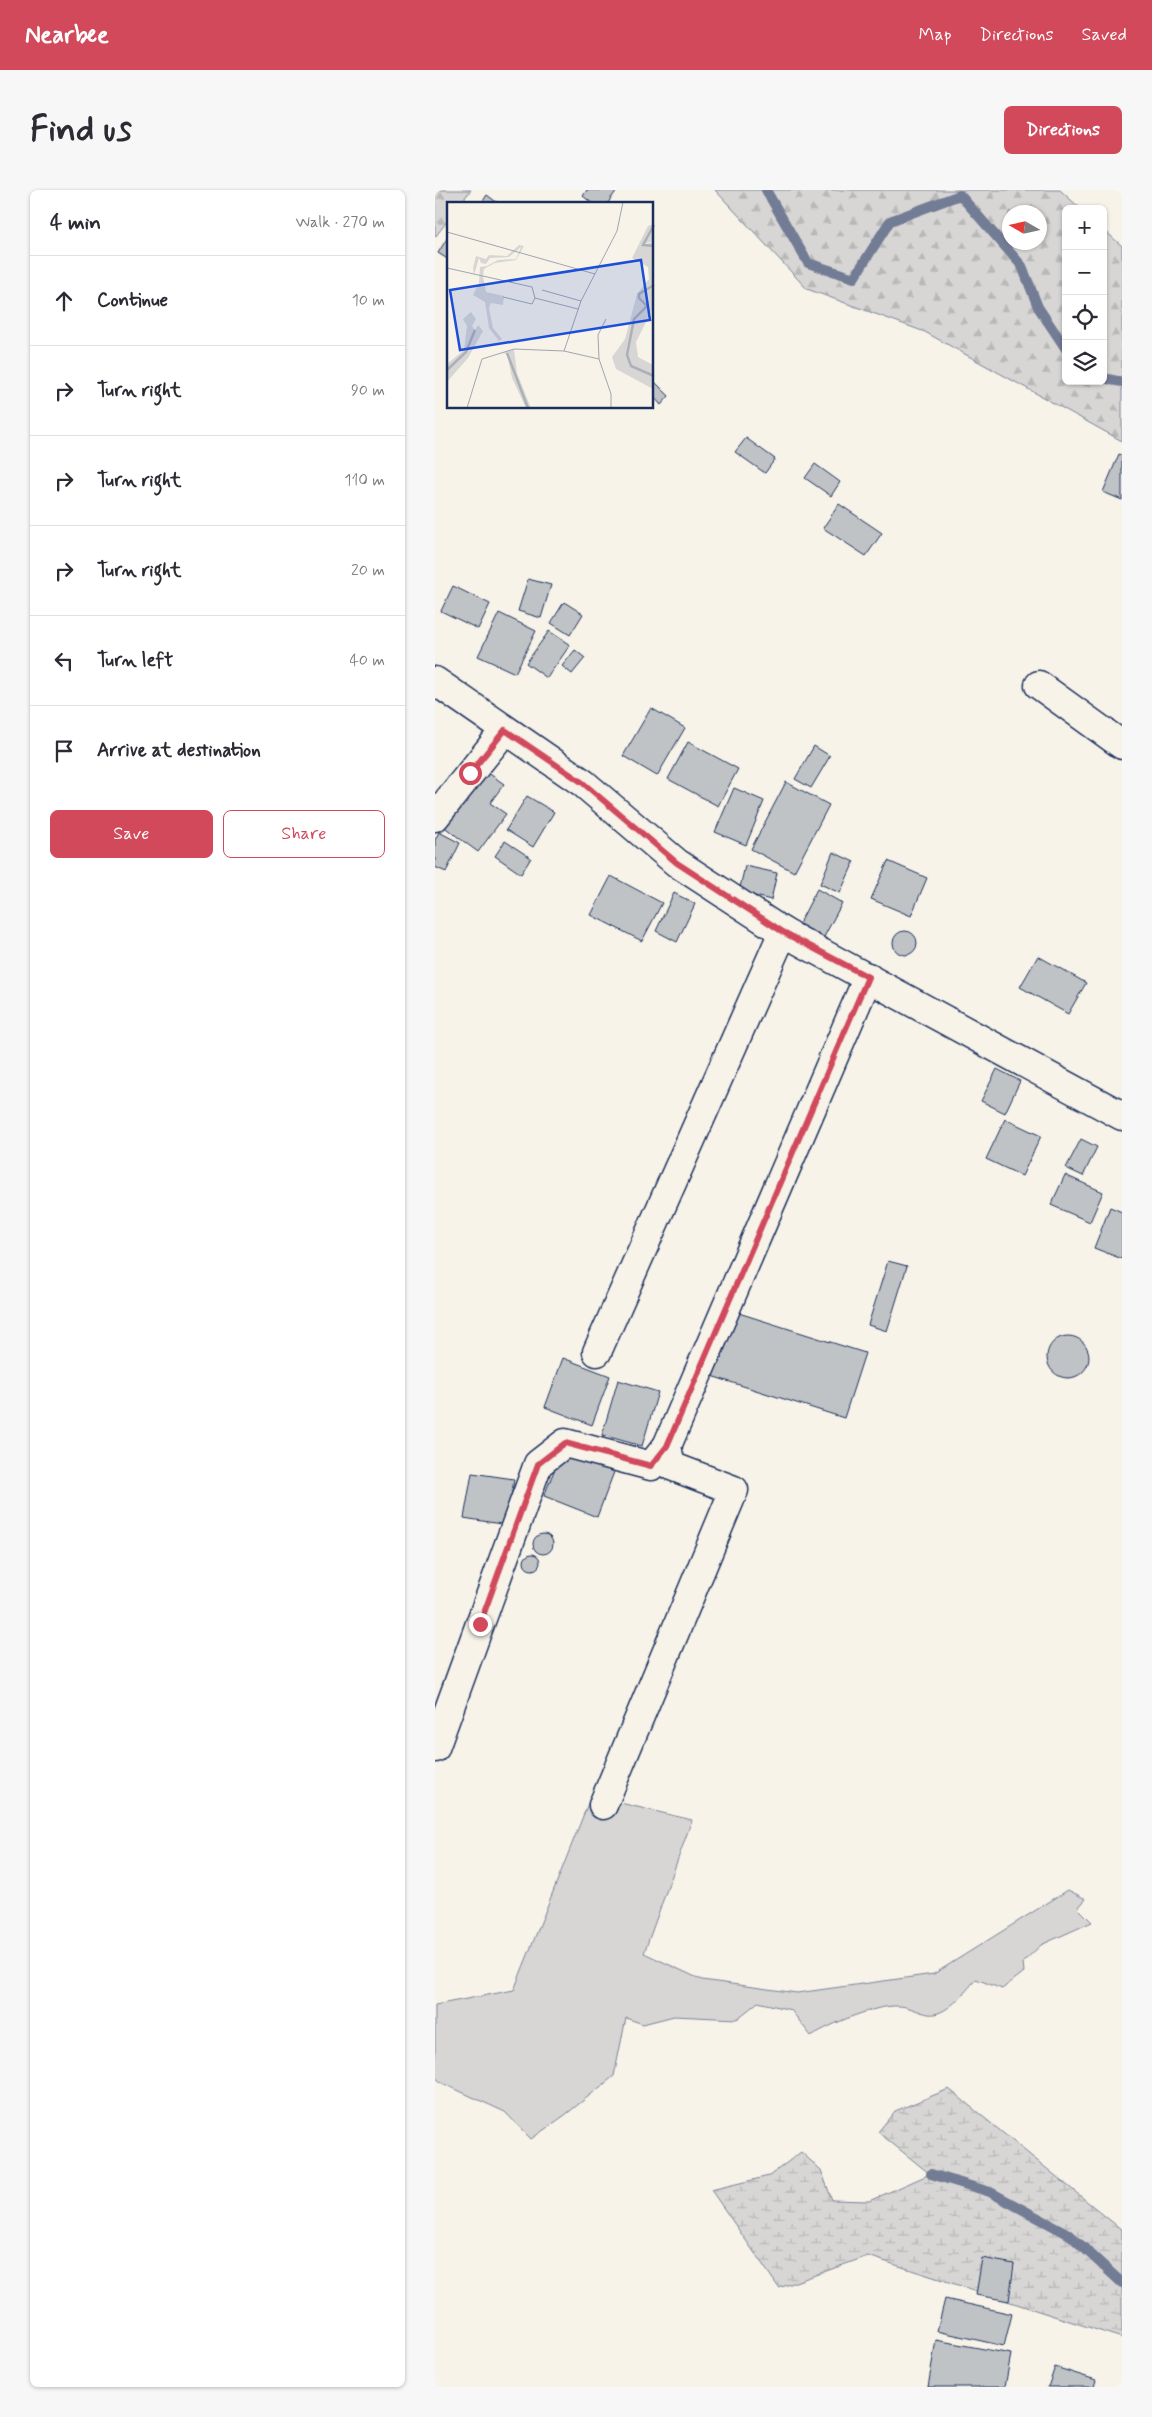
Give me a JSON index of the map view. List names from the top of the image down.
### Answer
{
  "north": "left",
  "page": {
    "header": "Nearbee",
    "nav": ["Map", "Directions", "Saved"],
    "buttons": [
      "Directions",
      ["Save", "Share"]
    ],
    "title": "Find us",
    "heading": ["4 min", "Walk · 270 m"],
    "map_buttons": ["+", "−"],
    "list": [
      ["Continue", "10 m"],
      ["Turn right", "90 m"],
      ["Turn right", "110 m"],
      ["Turn right", "20 m"],
      ["Turn left", "40 m"],
      "Arrive at destination"
    ]
  }
}
